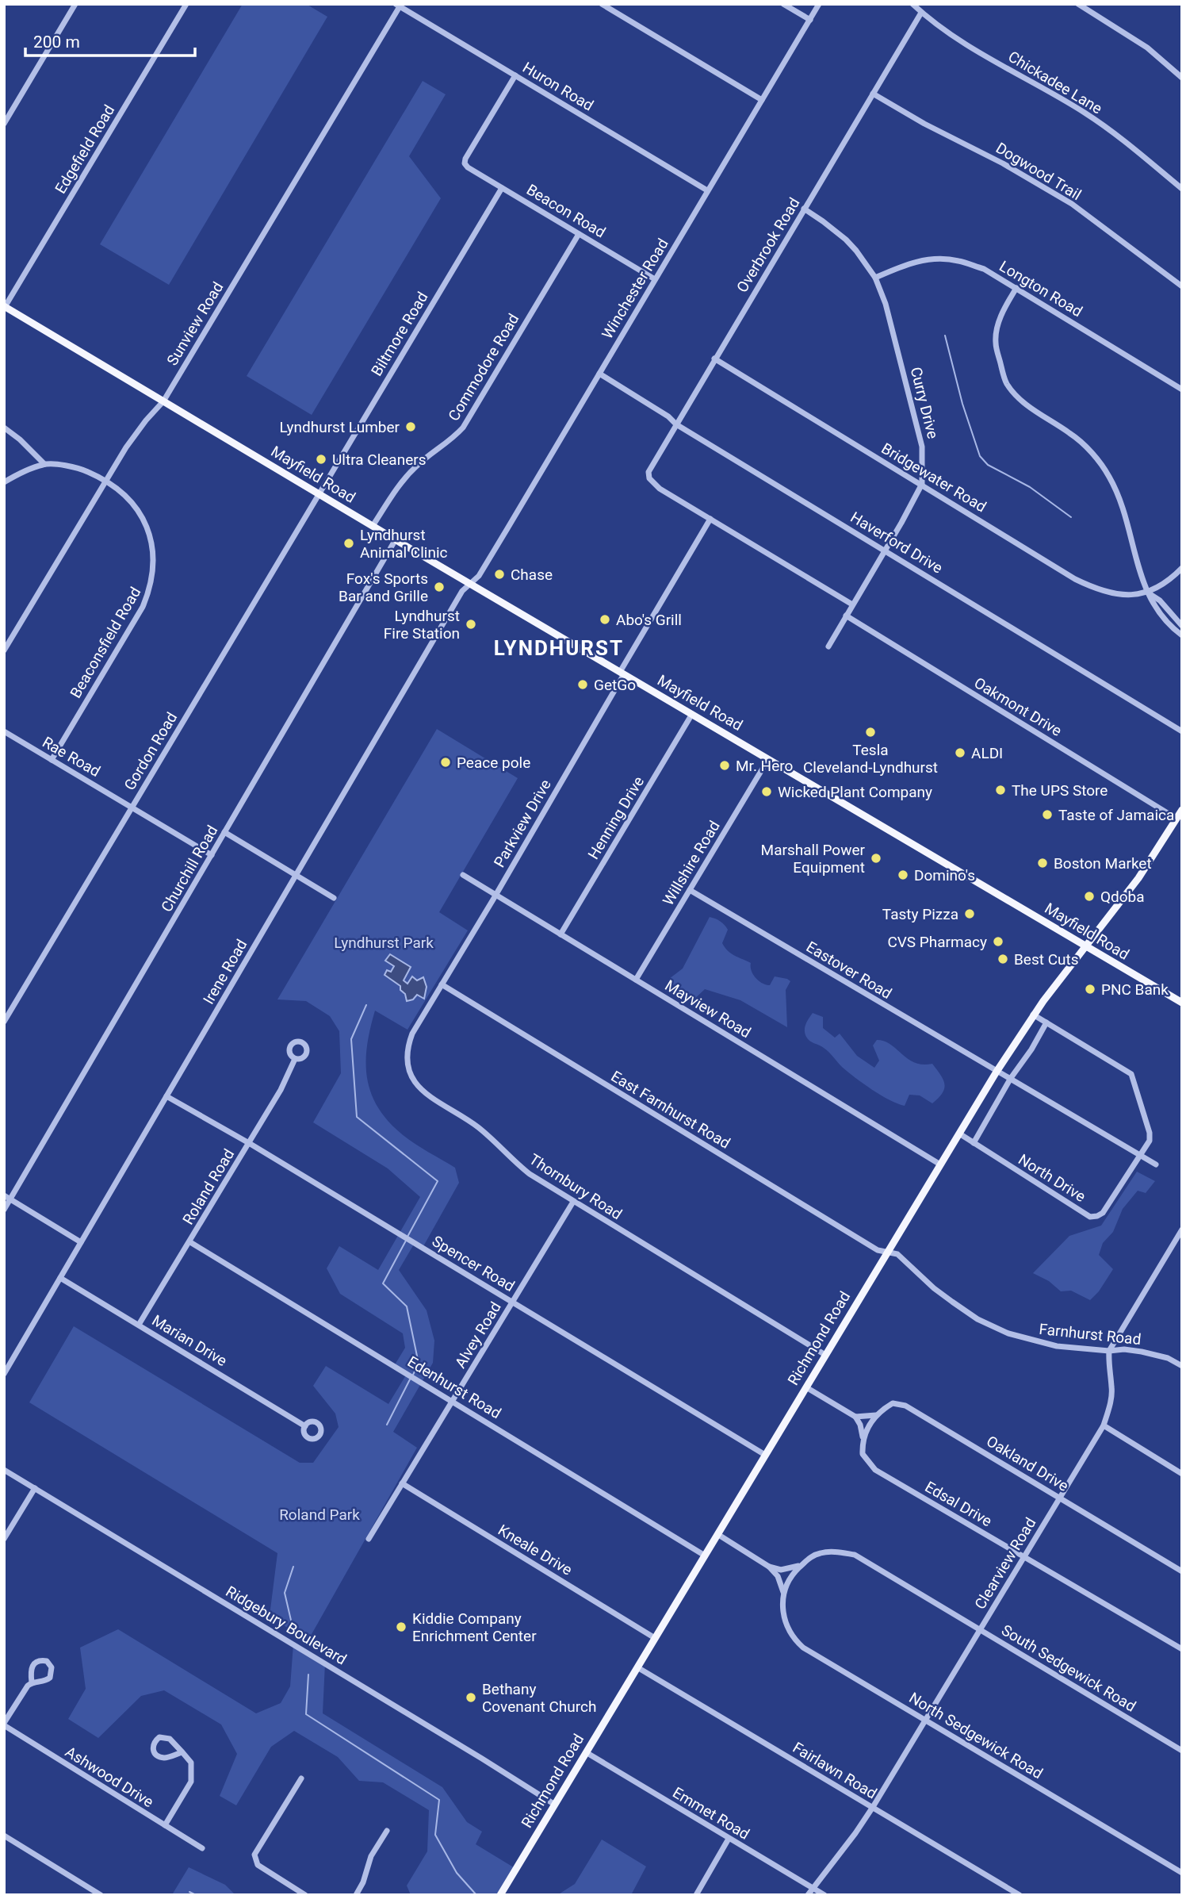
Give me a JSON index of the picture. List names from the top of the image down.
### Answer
{
  "streets": {
    "main road": ["Mayfield Road", "Richmond Road"],
    "street": [
      "Chickadee Lane",
      "Huron Road",
      "Edgefield Road",
      "Dogwood Trail",
      "Beacon Road",
      "Overbrook Road",
      "Winchester Road",
      "Longton Road",
      "Sunview Road",
      "Biltmore Road",
      "Commodore Road",
      "Curry Drive",
      "Bridgewater Road",
      "Haverford Drive",
      "Beaconsfield Road",
      "Oakmont Drive",
      "Gordon Road",
      "Rae Road",
      "Henning Drive",
      "Parkview Drive",
      "Willshire Road",
      "Churchill Road",
      "Eastover Road",
      "Irene Road",
      "Mayview Road",
      "East Farnhurst Road",
      "North Drive",
      "Roland Road",
      "Thornbury Road",
      "Spencer Road",
      "Farnhurst Road",
      "Alvey Road",
      "Marian Drive",
      "Edenhurst Road",
      "Oakland Drive",
      "Edsal Drive",
      "Kneale Drive",
      "Clearview Road",
      "Ridgebury Boulevard",
      "South Sedgewick Road",
      "North Sedgewick Road",
      "Fairlawn Road",
      "Ashwood Drive",
      "Emmet Road"
    ]
  },
  "crossings": [
    ["Chickadee Lane", "Overbrook Road"],
    ["Huron Road", "Beacon Road"],
    ["Huron Road", "Winchester Road"],
    ["Huron Road", "Sunview Road"],
    ["Edgefield Road", "Mayfield Road"],
    ["Dogwood Trail", "Overbrook Road"],
    ["Beacon Road", "Winchester Road"],
    ["Beacon Road", "Biltmore Road"],
    ["Beacon Road", "Commodore Road"],
    ["Overbrook Road", "Curry Drive"],
    ["Overbrook Road", "Bridgewater Road"],
    ["Overbrook Road", "Haverford Drive"],
    ["Overbrook Road", "Parkview Drive"],
    ["Winchester Road", "Mayfield Road"],
    ["Winchester Road", "Haverford Drive"],
    ["Winchester Road", "Irene Road"],
    ["Longton Road", "Curry Drive"],
    ["Sunview Road", "Mayfield Road"],
    ["Sunview Road", "Beaconsfield Road"],
    ["Biltmore Road", "Mayfield Road"],
    ["Biltmore Road", "Gordon Road"],
    ["Commodore Road", "Mayfield Road"],
    ["Curry Drive", "Bridgewater Road"],
    ["Curry Drive", "Haverford Drive"],
    ["Curry Drive", "Oakmont Drive"],
    ["Mayfield Road", "Gordon Road"],
    ["Mayfield Road", "Henning Drive"],
    ["Mayfield Road", "Parkview Drive"],
    ["Mayfield Road", "Willshire Road"],
    ["Mayfield Road", "Churchill Road"],
    ["Mayfield Road", "Irene Road"],
    ["Mayfield Road", "Richmond Road"],
    ["Beaconsfield Road", "Rae Road"],
    ["Oakmont Drive", "Richmond Road"],
    ["Gordon Road", "Rae Road"],
    ["Rae Road", "Churchill Road"],
    ["Henning Drive", "Mayview Road"],
    ["Parkview Drive", "Mayview Road"],
    ["Parkview Drive", "East Farnhurst Road"],
    ["Parkview Drive", "Thornbury Road"],
    ["Willshire Road", "Eastover Road"],
    ["Willshire Road", "Mayview Road"],
    ["Eastover Road", "North Drive"],
    ["Eastover Road", "Richmond Road"],
    ["Irene Road", "Spencer Road"],
    ["Irene Road", "Marian Drive"],
    ["Mayview Road", "Richmond Road"],
    ["East Farnhurst Road", "Thornbury Road"],
    ["East Farnhurst Road", "Farnhurst Road"],
    ["East Farnhurst Road", "Richmond Road"],
    ["North Drive", "Richmond Road"],
    ["Roland Road", "Spencer Road"],
    ["Roland Road", "Marian Drive"],
    ["Roland Road", "Edenhurst Road"],
    ["Thornbury Road", "Alvey Road"],
    ["Thornbury Road", "Richmond Road"],
    ["Spencer Road", "Alvey Road"],
    ["Spencer Road", "Richmond Road"],
    ["Farnhurst Road", "Richmond Road"],
    ["Farnhurst Road", "Clearview Road"],
    ["Alvey Road", "Edenhurst Road"],
    ["Alvey Road", "Kneale Drive"],
    ["Richmond Road", "Edenhurst Road"],
    ["Richmond Road", "Kneale Drive"],
    ["Richmond Road", "Ridgebury Boulevard"],
    ["Richmond Road", "Fairlawn Road"],
    ["Richmond Road", "Emmet Road"],
    ["Oakland Drive", "Clearview Road"],
    ["Edsal Drive", "Clearview Road"],
    ["Clearview Road", "South Sedgewick Road"],
    ["Clearview Road", "North Sedgewick Road"],
    ["Clearview Road", "Fairlawn Road"],
    ["Clearview Road", "Emmet Road"],
    ["South Sedgewick Road", "North Sedgewick Road"]
  ],
  "districts": ["LYNDHURST"],
  "parks": ["Lyndhurst Park", "Roland Park"],
  "places": [
    "Lyndhurst Lumber",
    "Ultra Cleaners",
    "Lyndhurst Animal Clinic",
    "Chase",
    "Fox's Sports Bar and Grille",
    "Abo's Grill",
    "Lyndhurst Fire Station",
    "GetGo",
    "Tesla Cleveland-Lyndhurst",
    "ALDI",
    "Peace pole",
    "Mr. Hero",
    "The UPS Store",
    "Wicked Plant Company",
    "Taste of Jamaica",
    "Marshall Power Equipment",
    "Boston Market",
    "Domino's",
    "Qdoba",
    "Tasty Pizza",
    "CVS Pharmacy",
    "Best Cuts",
    "PNC Bank",
    "Kiddie Company Enrichment Center",
    "Bethany Covenant Church"
  ],
  "scale_bar": "200 m"
}
